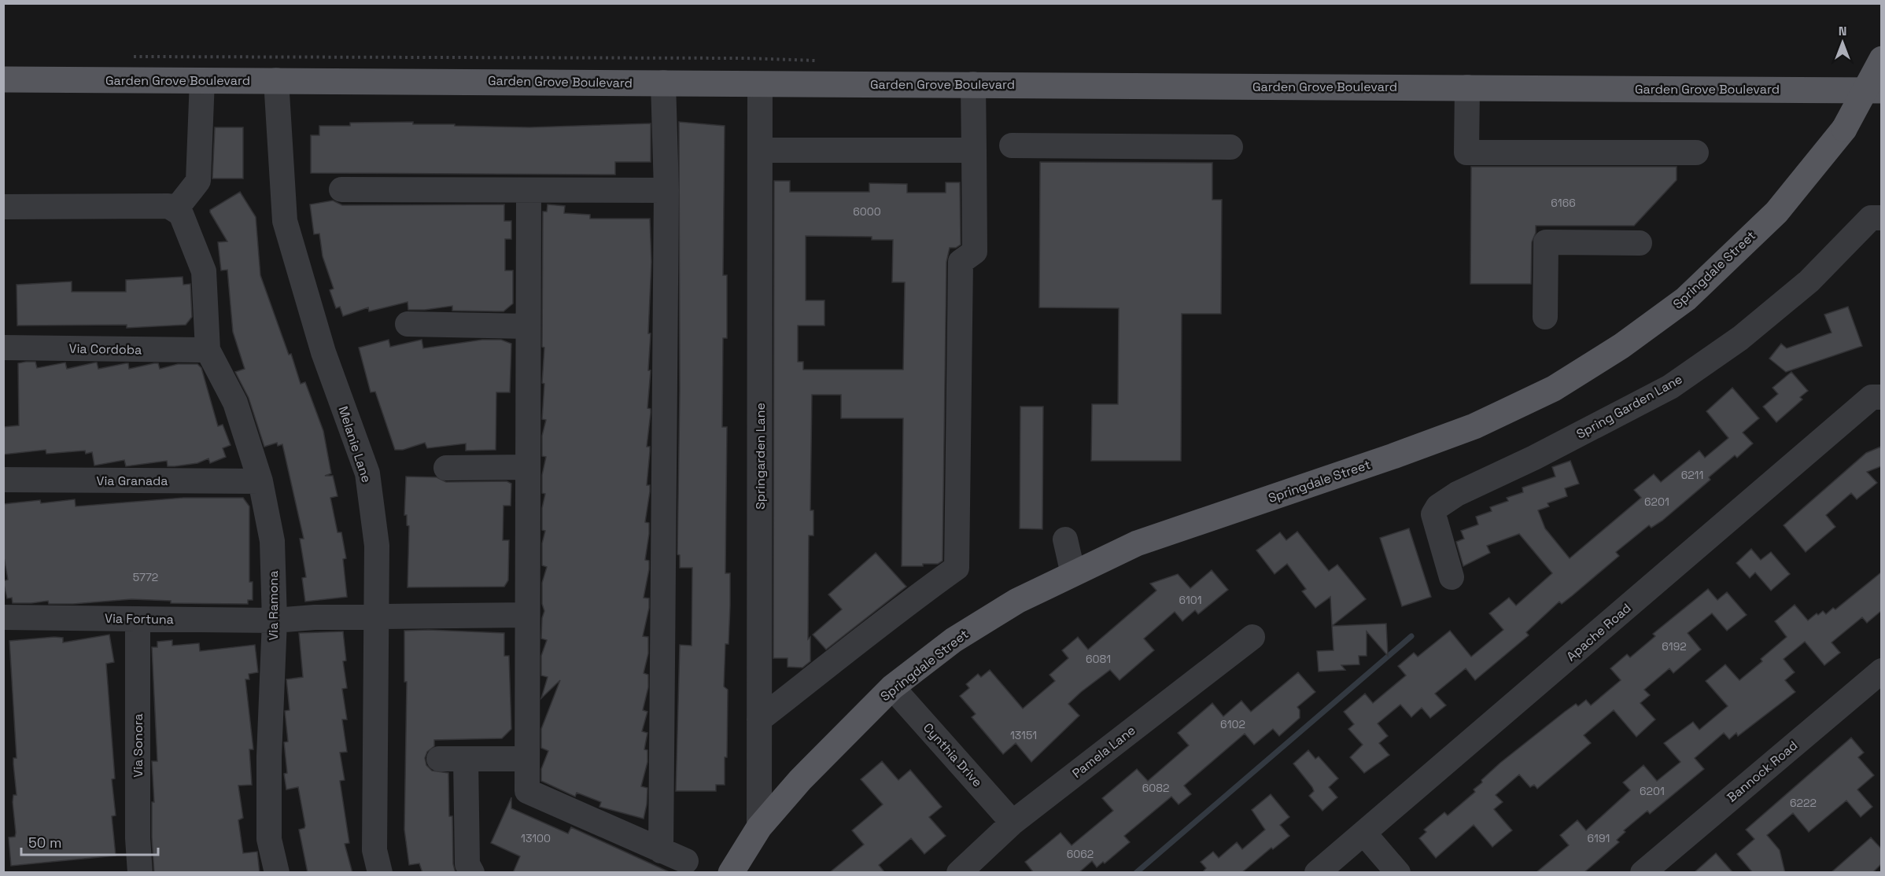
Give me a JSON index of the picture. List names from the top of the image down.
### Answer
{
  "streets": {
    "main road": ["Garden Grove Boulevard", "Springdale Street"],
    "street": [
      "Via Cordoba",
      "Spring Garden Lane",
      "Melanie Lane",
      "Springarden Lane",
      "Via Granada",
      "Via Ramona",
      "Via Fortuna",
      "Apache Road",
      "Via Sonora",
      "Pamela Lane",
      "Cynthia Drive",
      "Bannock Road"
    ]
  },
  "crossings": [
    ["Garden Grove Boulevard", "Melanie Lane"],
    ["Garden Grove Boulevard", "Springarden Lane"],
    ["Springdale Street", "Springarden Lane"],
    ["Springdale Street", "Cynthia Drive"],
    ["Via Cordoba", "Via Ramona"],
    ["Melanie Lane", "Via Fortuna"],
    ["Via Granada", "Via Ramona"],
    ["Via Ramona", "Via Fortuna"],
    ["Via Fortuna", "Via Sonora"],
    ["Pamela Lane", "Cynthia Drive"]
  ],
  "house_numbers": [
    "6166",
    "6000",
    "6211",
    "6201",
    "5772",
    "6101",
    "6192",
    "6081",
    "6102",
    "13151",
    "6082",
    "6201",
    "6222",
    "13100",
    "6191",
    "6062"
  ],
  "scale_bar": "50 m",
  "north": "top"
}
